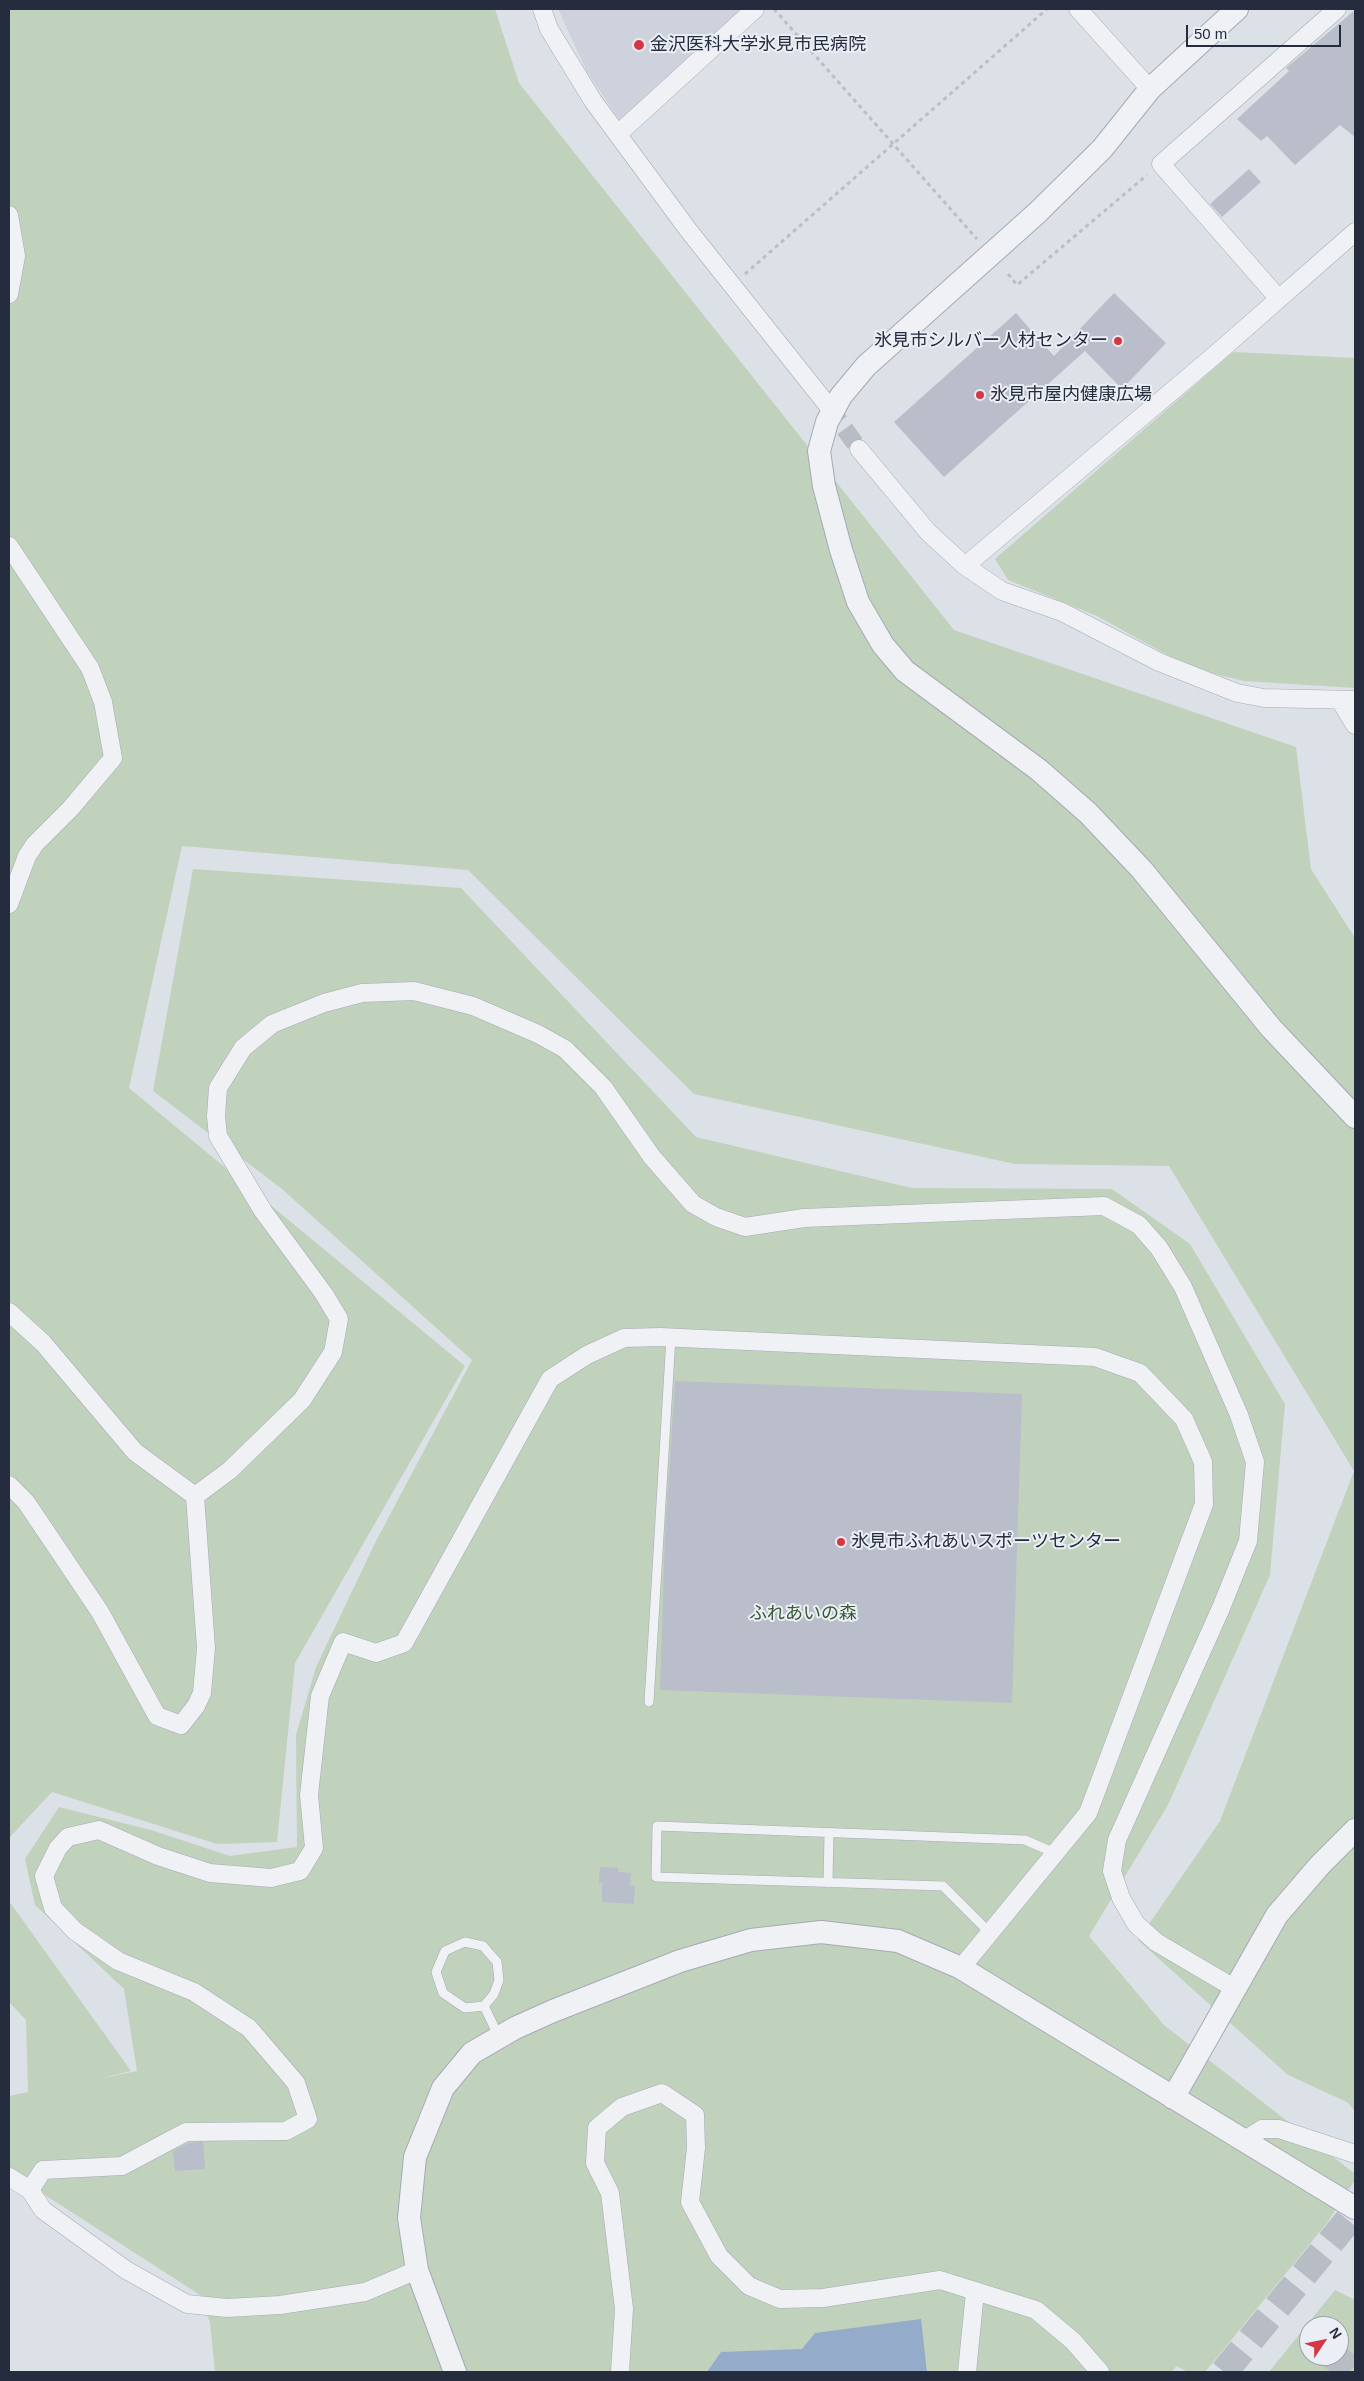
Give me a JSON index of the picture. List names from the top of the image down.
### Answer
{
  "parks": ["ふれあいの森"],
  "places": [
    "金沢医科大学氷見市民病院",
    "氷見市シルバー人材センター",
    "氷見市屋内健康広場",
    "氷見市ふれあいスポーツセンター"
  ],
  "scale_bar": "50 m",
  "north": "top right"
}
